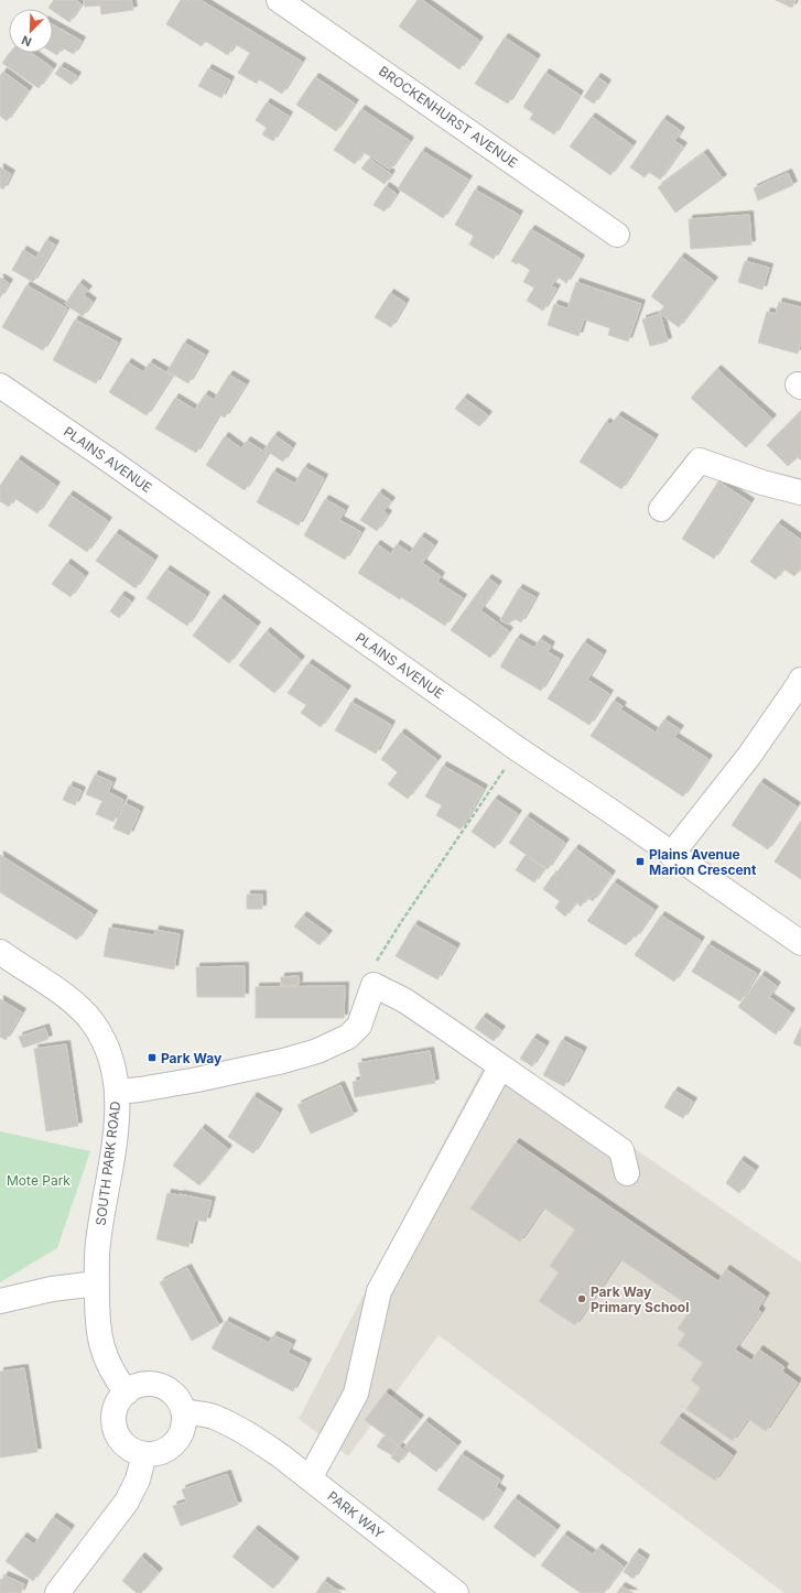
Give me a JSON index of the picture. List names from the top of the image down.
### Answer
{
  "streets": {
    "street": [
      "BROCKENHURST AVENUE",
      "PLAINS AVENUE",
      "SOUTH PARK ROAD",
      "PARK WAY"
    ]
  },
  "crossings": [
    ["SOUTH PARK ROAD", "PARK WAY"]
  ],
  "parks": ["Mote Park"],
  "places": {
    "transit": ["Plains Avenue Marion Crescent", "Park Way"],
    "other": ["Park Way Primary School"]
  },
  "north": "bottom left"
}
